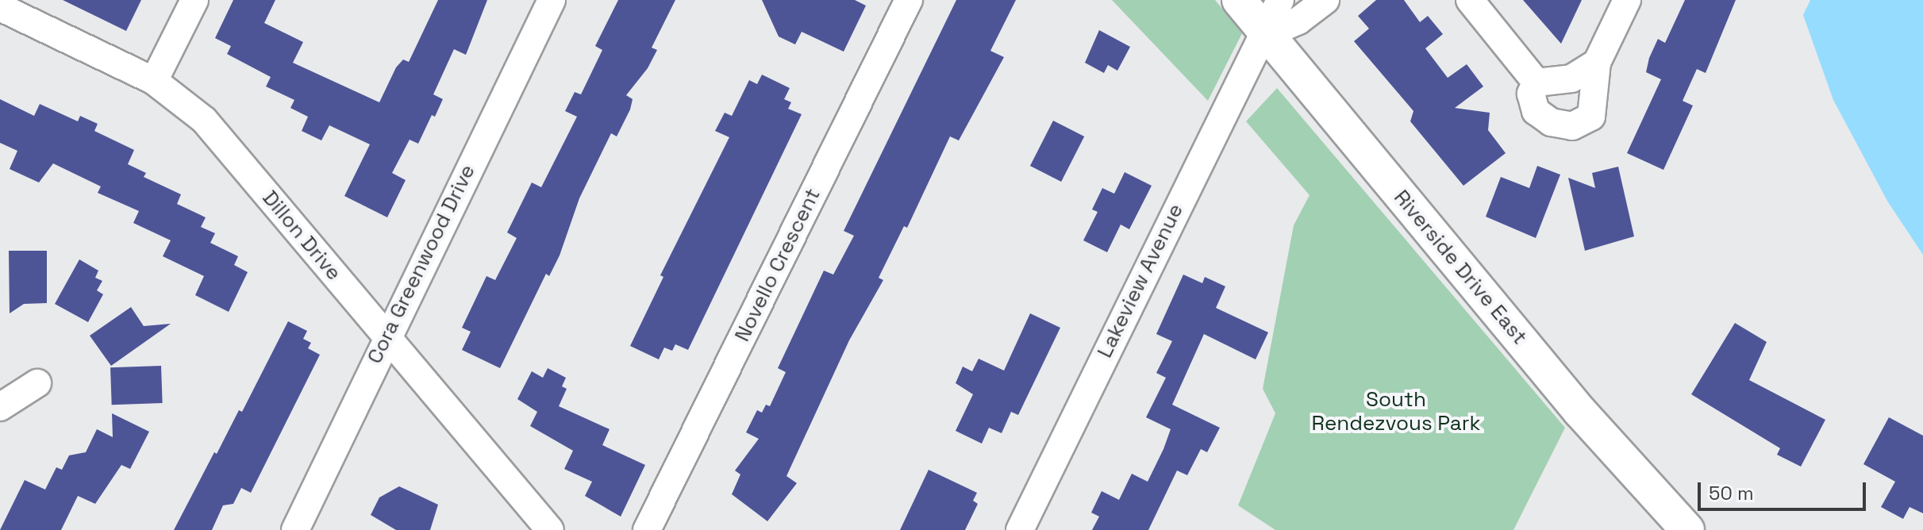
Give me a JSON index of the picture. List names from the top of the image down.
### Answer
{
  "streets": {
    "main road": ["Riverside Drive East"],
    "street": [
      "Dillon Drive",
      "Cora Greenwood Drive",
      "Novello Crescent",
      "Lakeview Avenue"
    ]
  },
  "crossings": [
    ["Dillon Drive", "Cora Greenwood Drive"],
    ["Riverside Drive East", "Lakeview Avenue"]
  ],
  "parks": ["South Rendezvous Park"],
  "scale_bar": "50 m"
}
